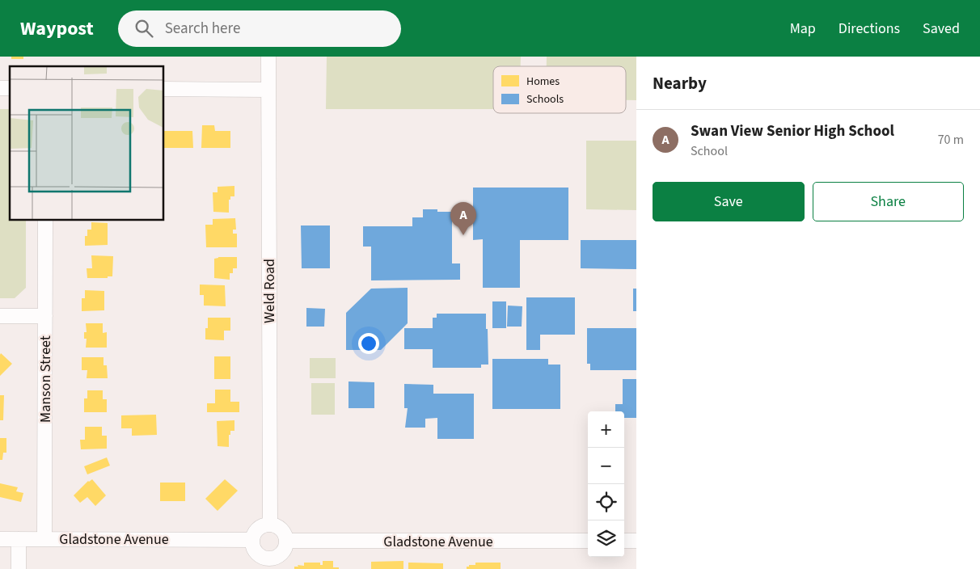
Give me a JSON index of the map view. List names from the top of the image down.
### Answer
{
  "streets": {
    "street": ["Weld Road", "Manson Street", "Gladstone Avenue"]
  },
  "crossings": [
    ["Weld Road", "Gladstone Avenue"],
    ["Manson Street", "Gladstone Avenue"]
  ],
  "legend": ["Homes", "Schools"],
  "page": {
    "header": "Waypost",
    "search": "Search here",
    "nav": ["Map", "Directions", "Saved"],
    "heading": "Nearby",
    "list": [
      {
        "mark": "A",
        "name": "Swan View Senior High School",
        "note": "School",
        "value": "70 m"
      }
    ],
    "buttons": ["Save", "Share"],
    "pins": "A",
    "map_buttons": ["+", "−"]
  }
}
